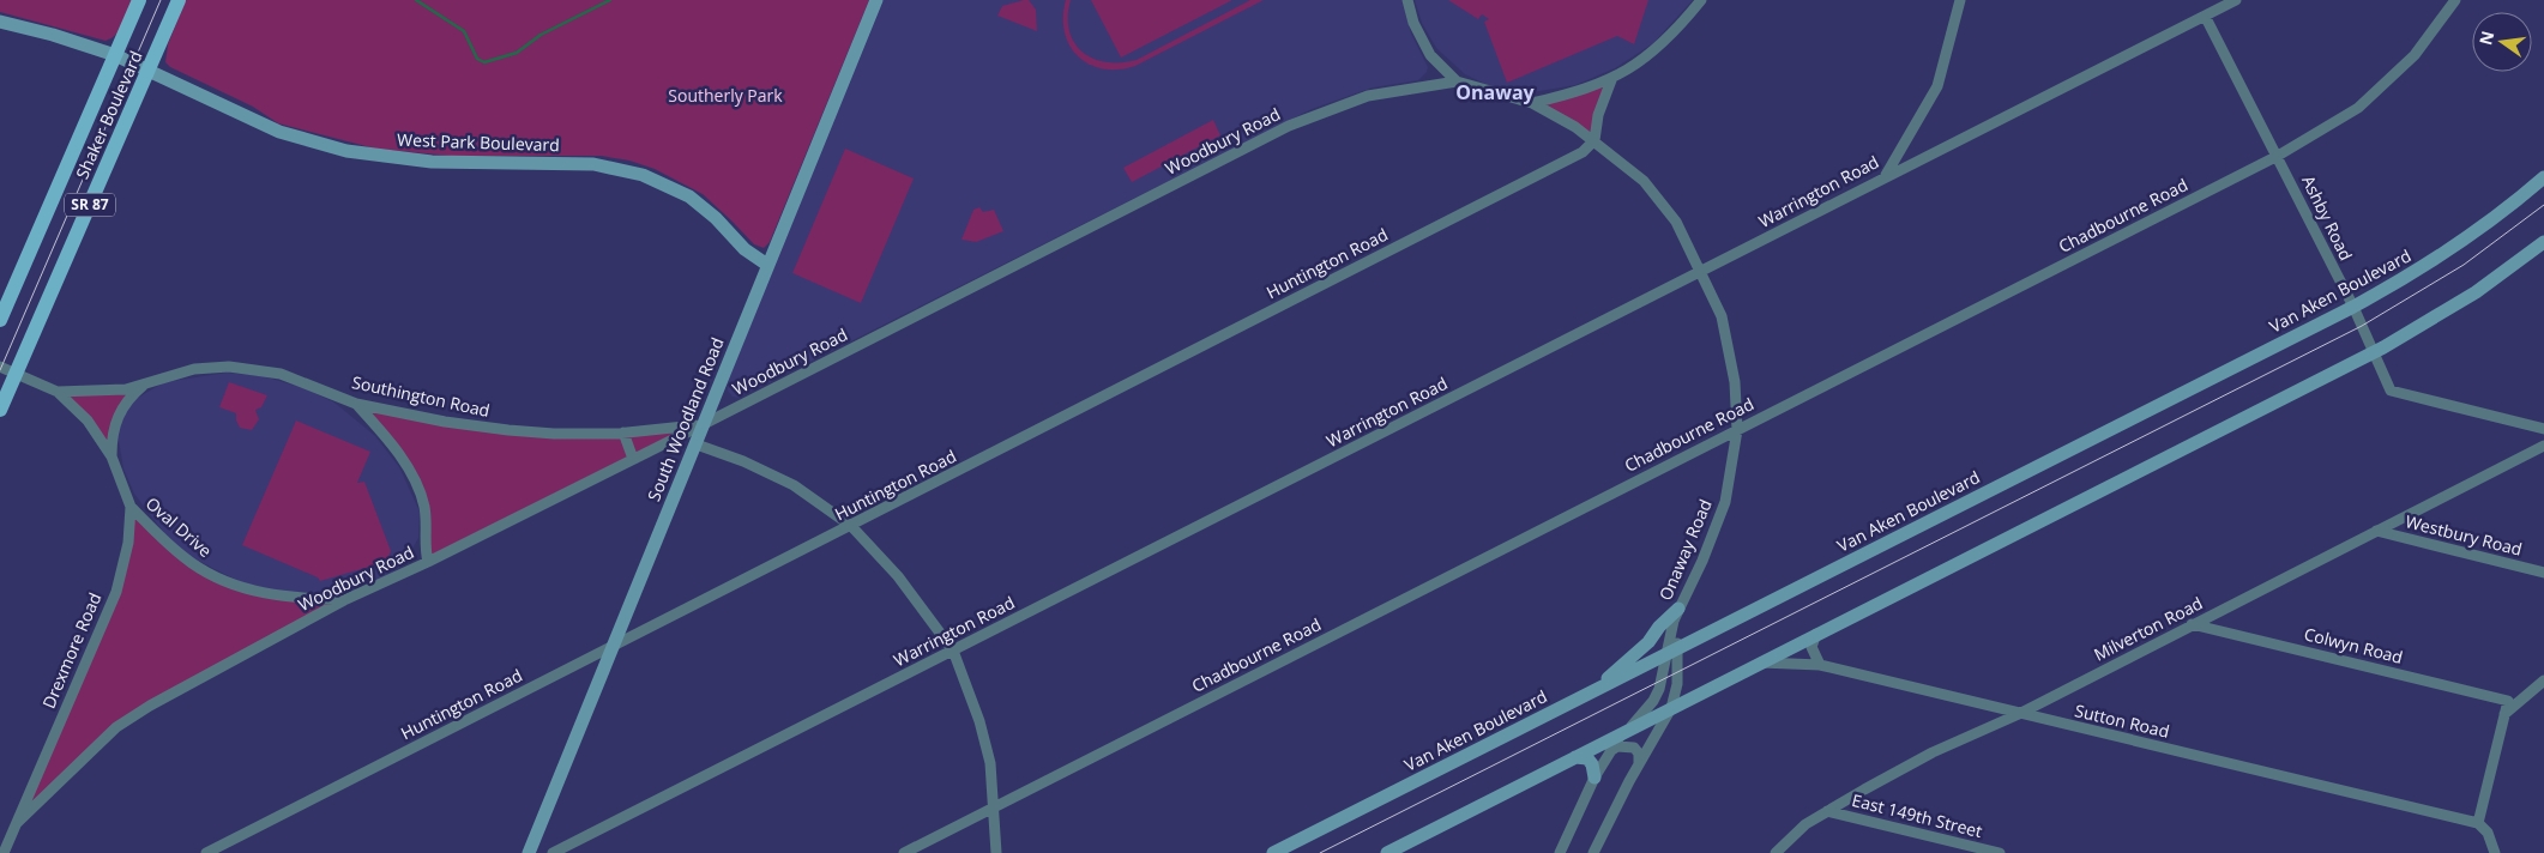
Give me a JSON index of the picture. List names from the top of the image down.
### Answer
{
  "streets": {
    "main road": [
      "Shaker Boulevard",
      "West Park Boulevard",
      "SR 87",
      "Van Aken Boulevard",
      "South Woodland Road"
    ],
    "street": [
      "Woodbury Road",
      "Warrington Road",
      "Chadbourne Road",
      "Ashby Road",
      "Huntington Road",
      "Southington Road",
      "Oval Drive",
      "Westbury Road",
      "Onaway Road",
      "Milverton Road",
      "Colwyn Road",
      "Drexmore Road",
      "Sutton Road",
      "East 149th Street"
    ]
  },
  "crossings": [
    ["Shaker Boulevard", "West Park Boulevard"],
    ["Shaker Boulevard", "Southington Road"],
    ["Woodbury Road", "Southington Road"],
    ["Woodbury Road", "South Woodland Road"],
    ["Woodbury Road", "Oval Drive"],
    ["Woodbury Road", "Onaway Road"],
    ["Woodbury Road", "Drexmore Road"],
    ["West Park Boulevard", "South Woodland Road"],
    ["Warrington Road", "Ashby Road"],
    ["Warrington Road", "Onaway Road"],
    ["Chadbourne Road", "Ashby Road"],
    ["Chadbourne Road", "Onaway Road"],
    ["Ashby Road", "Van Aken Boulevard"],
    ["Huntington Road", "South Woodland Road"],
    ["Huntington Road", "Onaway Road"],
    ["Van Aken Boulevard", "Onaway Road"],
    ["Southington Road", "South Woodland Road"],
    ["Southington Road", "Drexmore Road"],
    ["Oval Drive", "Drexmore Road"],
    ["Westbury Road", "Milverton Road"],
    ["Milverton Road", "Colwyn Road"],
    ["Milverton Road", "Sutton Road"],
    ["Milverton Road", "East 149th Street"]
  ],
  "districts": ["Onaway"],
  "parks": ["Southerly Park"],
  "north": "left"
}
